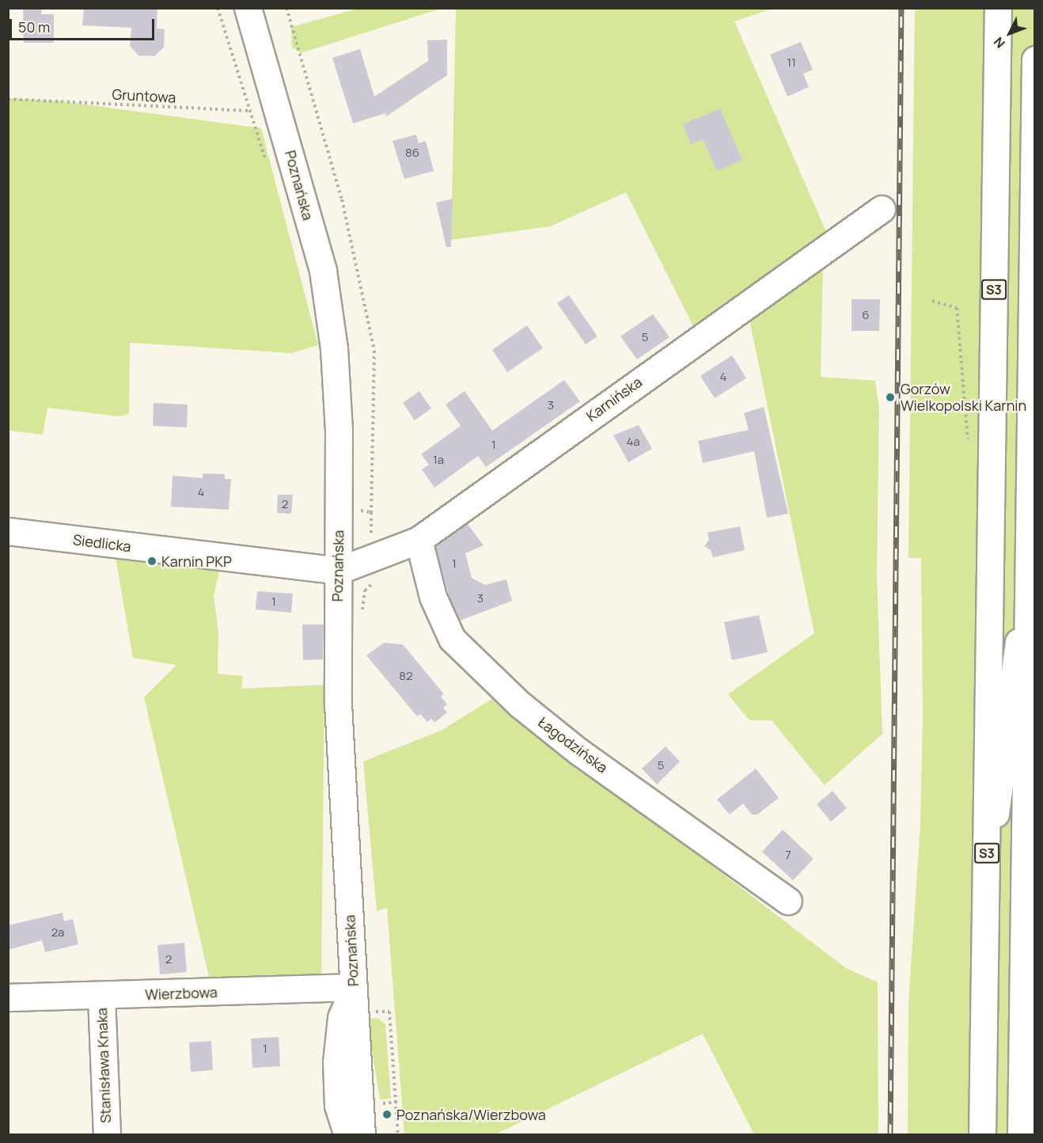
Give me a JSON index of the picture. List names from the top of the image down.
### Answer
{
  "streets": {
    "main road": [
      "Poznańska",
      "S3",
      "Karnińska",
      "Siedlicka",
      "Łagodzińska",
      "Wierzbowa",
      "Stanisława Knaka"
    ],
    "path": ["Gruntowa"]
  },
  "crossings": [
    ["Gruntowa", "Poznańska"],
    ["Poznańska", "Karnińska"],
    ["Poznańska", "Siedlicka"],
    ["Poznańska", "Wierzbowa"],
    ["Karnińska", "Siedlicka"],
    ["Karnińska", "Łagodzińska"],
    ["Wierzbowa", "Stanisława Knaka"]
  ],
  "places": ["Gorzów Wielkopolski Karnin", "Karnin PKP", "Poznańska/Wierzbowa"],
  "house_numbers": [
    "11",
    "86",
    "6",
    "5",
    "4",
    "3",
    "4a",
    "1",
    "1a",
    "4",
    "2",
    "1",
    "3",
    "1",
    "82",
    "5",
    "7",
    "2a",
    "2",
    "1"
  ],
  "scale_bar": "50 m",
  "north": "bottom left"
}
